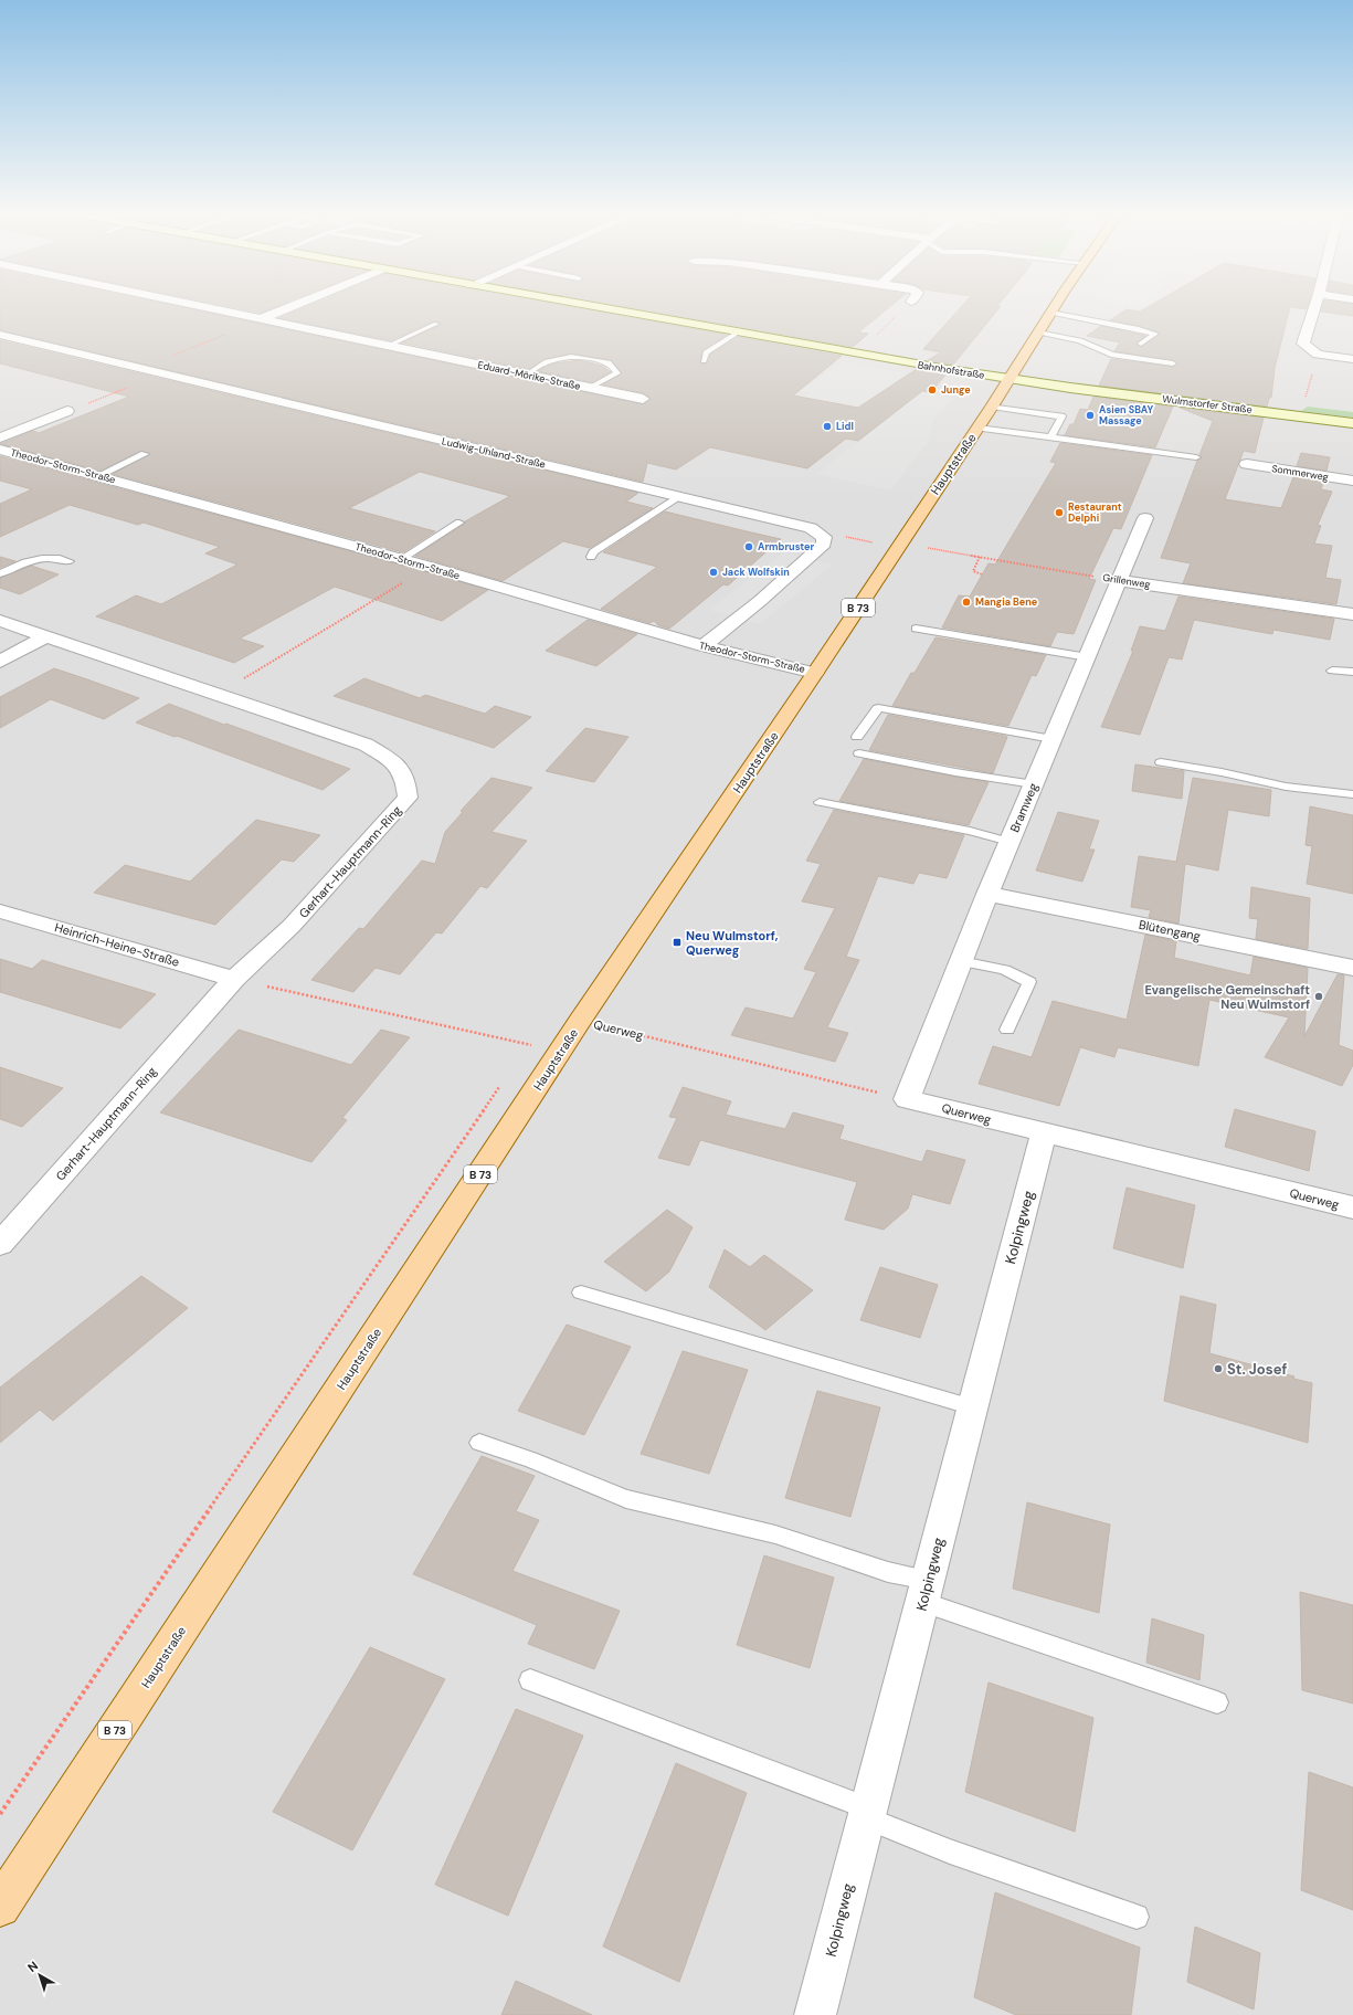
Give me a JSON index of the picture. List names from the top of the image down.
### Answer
{
  "streets": {
    "main road": ["Hauptstraße", "B 73"],
    "street": [
      "Bahnhofstraße",
      "Eduard-Mörike-Straße",
      "Wulmstorfer Straße",
      "Ludwig-Uhland-Straße",
      "Theodor-Storm-Straße",
      "Sommerweg",
      "Grillenweg",
      "Bramweg",
      "Gerhart-Hauptmann-Ring",
      "Blütengang",
      "Heinrich-Heine-Straße",
      "Querweg",
      "Kolpingweg"
    ]
  },
  "crossings": [
    ["Bahnhofstraße", "Wulmstorfer Straße"],
    ["Bahnhofstraße", "Hauptstraße"],
    ["Wulmstorfer Straße", "Hauptstraße"],
    ["Ludwig-Uhland-Straße", "Grillenweg"],
    ["Hauptstraße", "Theodor-Storm-Straße"],
    ["Hauptstraße", "Grillenweg"],
    ["Hauptstraße", "Querweg"],
    ["Grillenweg", "Bramweg"],
    ["Bramweg", "Blütengang"],
    ["Bramweg", "Querweg"],
    ["Gerhart-Hauptmann-Ring", "Heinrich-Heine-Straße"],
    ["Querweg", "Kolpingweg"]
  ],
  "places": {
    "other": [
      "Junge",
      "Asien SBAY Massage",
      "Lidl",
      "Restaurant Delphi",
      "Armbruster",
      "Jack Wolfskin",
      "Mangia Bene",
      "Evangelische Gemeinschaft Neu Wulmstorf",
      "St. Josef"
    ],
    "transit": ["Neu Wulmstorf, Querweg"]
  },
  "north": "top left"
}
